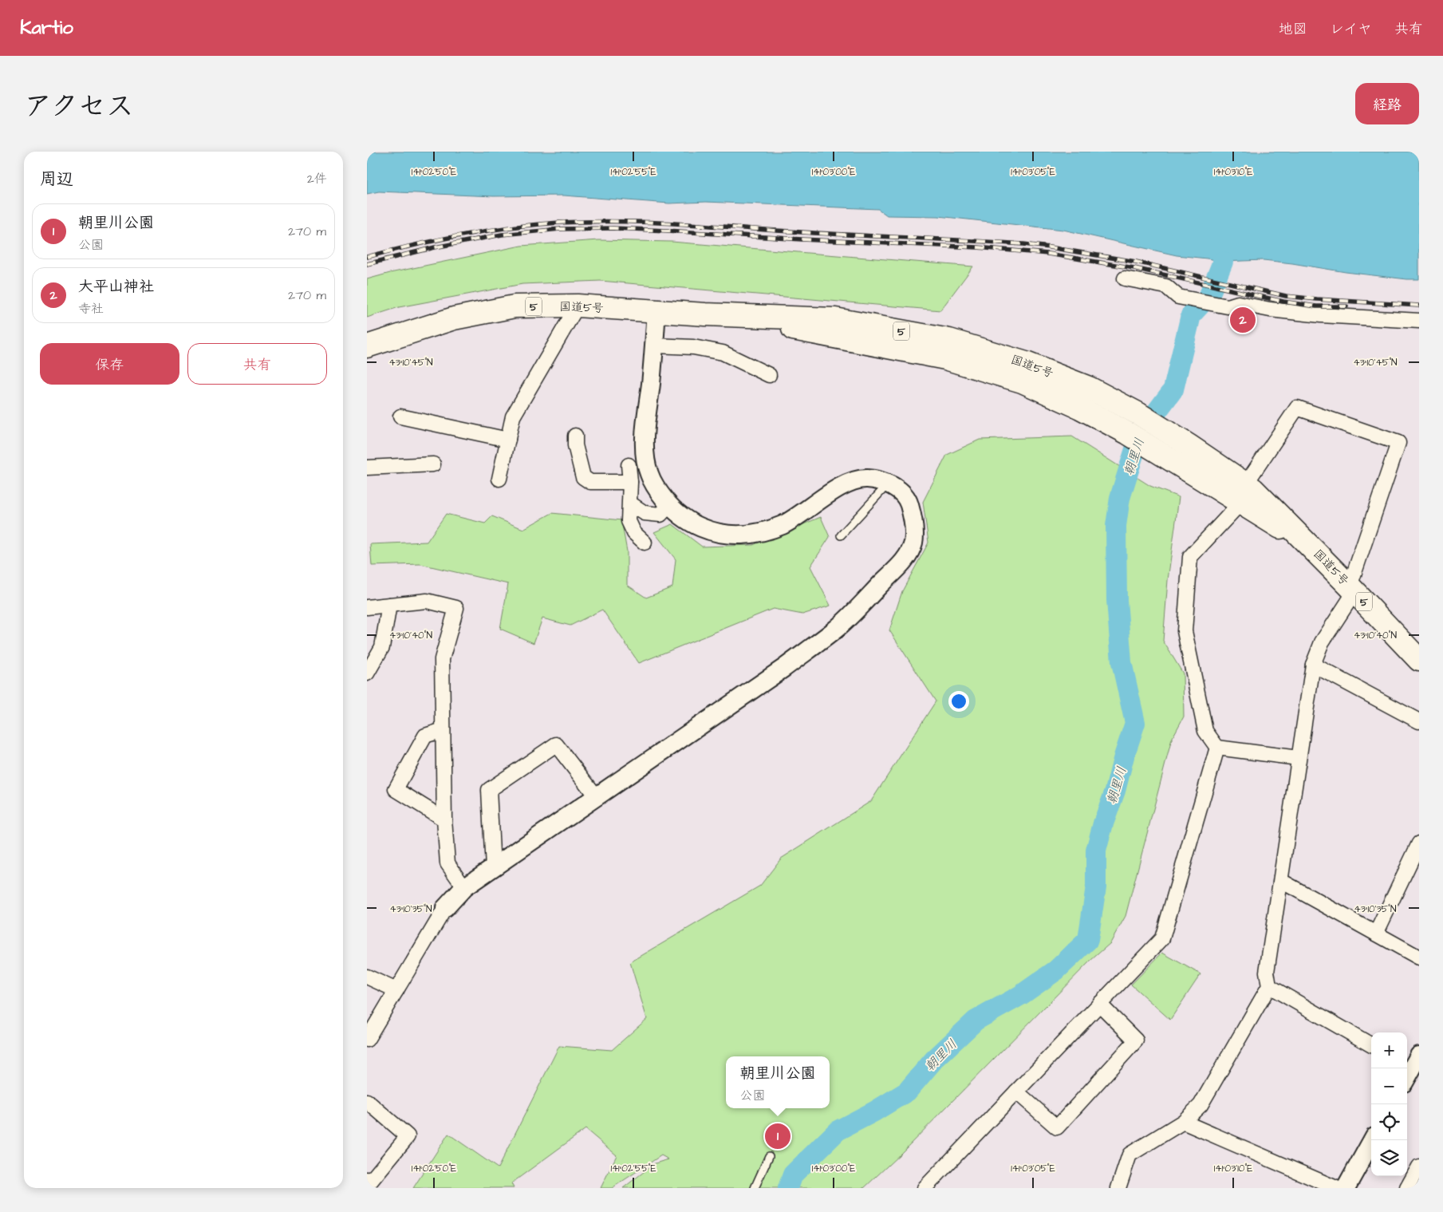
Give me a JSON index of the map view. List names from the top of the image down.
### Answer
{
  "streets": {
    "highway": ["5", "国道5号"]
  },
  "water": ["朝里川"],
  "page": {
    "header": "Kartio",
    "nav": ["地図", "レイヤ", "共有"],
    "title": "アクセス",
    "buttons": [
      "経路",
      ["保存", "共有"]
    ],
    "heading": ["周辺", "2件"],
    "list": [
      {
        "mark": "1",
        "name": "朝里川公園",
        "note": "公園",
        "value": "270 m"
      },
      {
        "mark": "2",
        "name": "大平山神社",
        "note": "寺社",
        "value": "270 m"
      }
    ],
    "pins": ["2", "1"],
    "map_buttons": ["+", "−"],
    "popup": ["朝里川公園", "公園"]
  },
  "coordinates": [
    "141°02'50\"E",
    "141°02'55\"E",
    "141°03'00\"E",
    "141°03'05\"E",
    "141°03'10\"E",
    "43°10'45\"N",
    "43°10'40\"N",
    "43°10'35\"N"
  ]
}
